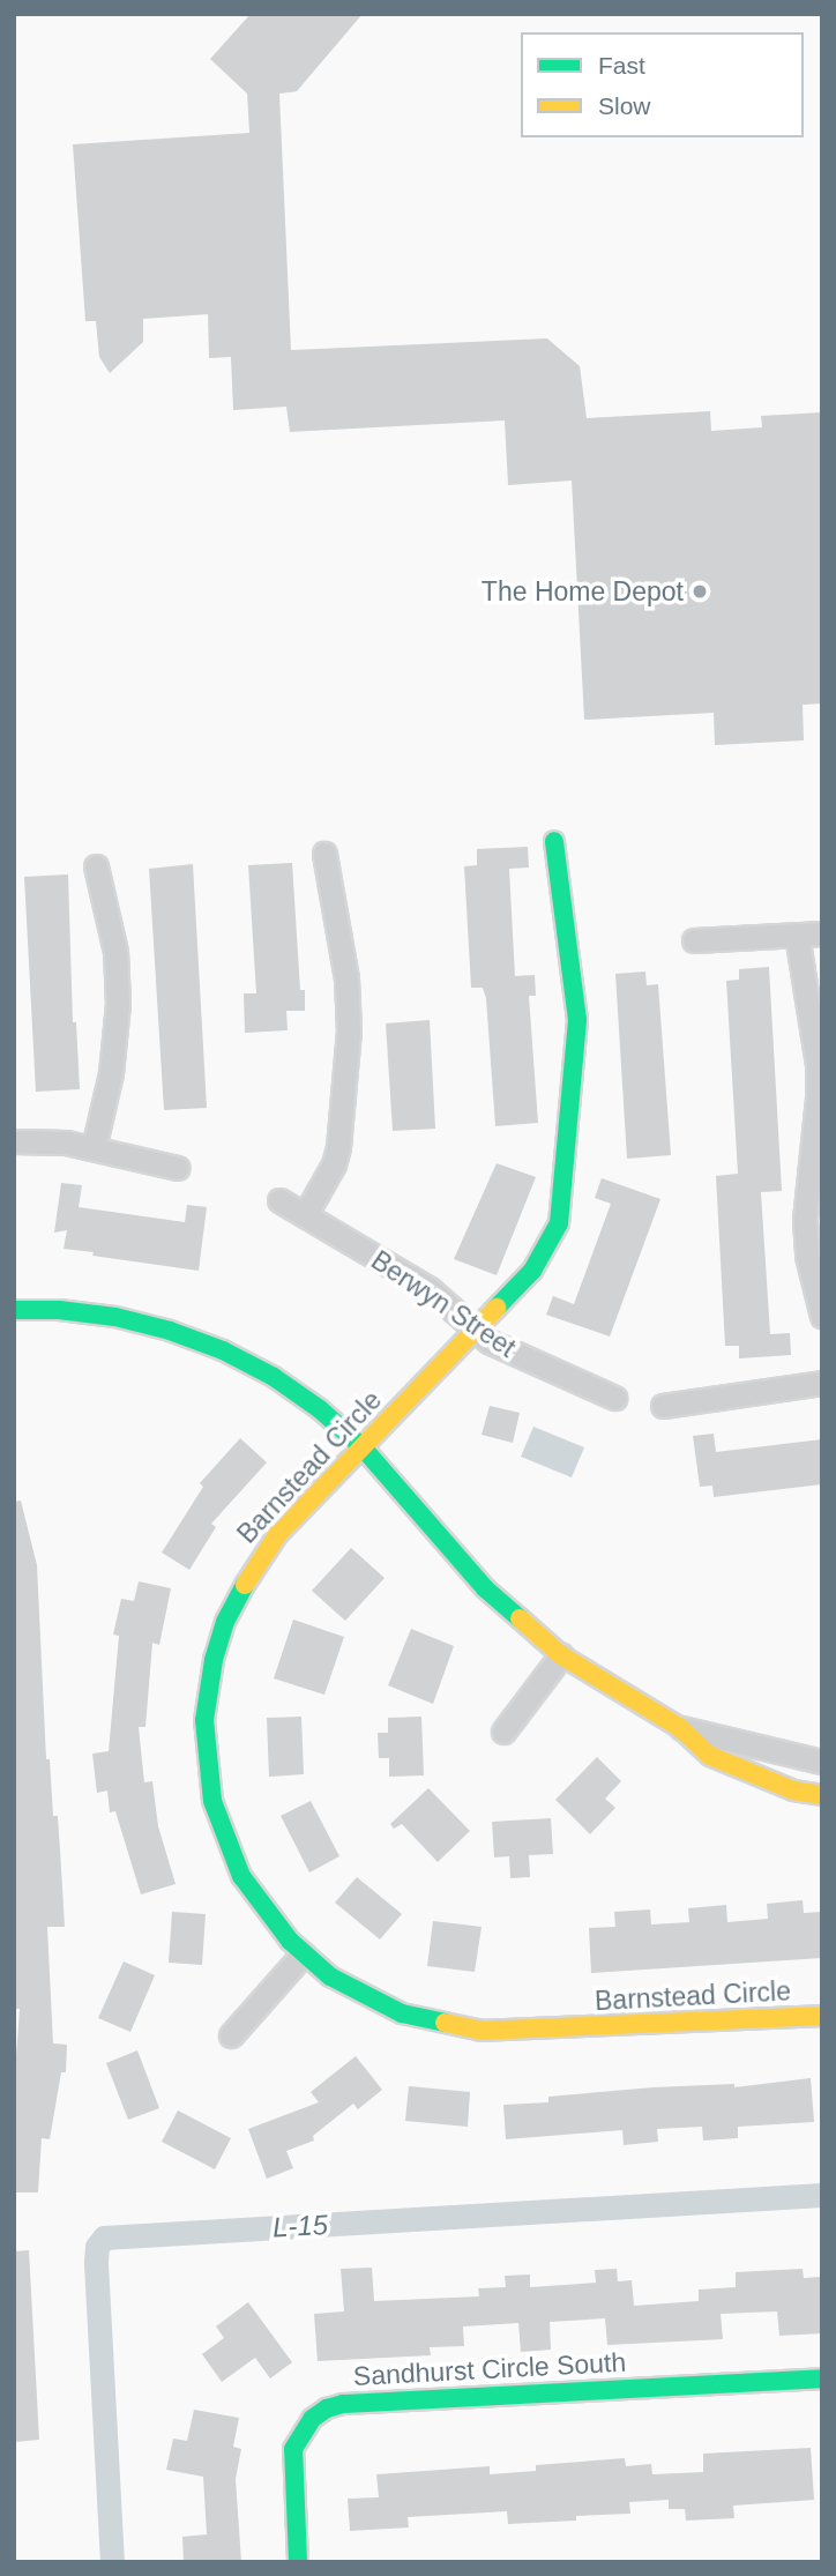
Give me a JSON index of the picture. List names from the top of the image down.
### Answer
{
  "streets": {
    "street": ["Berwyn Street", "Barnstead Circle", "Sandhurst Circle South"]
  },
  "crossings": [
    ["Berwyn Street", "Barnstead Circle"]
  ],
  "water": ["L-15"],
  "places": ["The Home Depot"],
  "legend": ["Fast", "Slow"]
}
